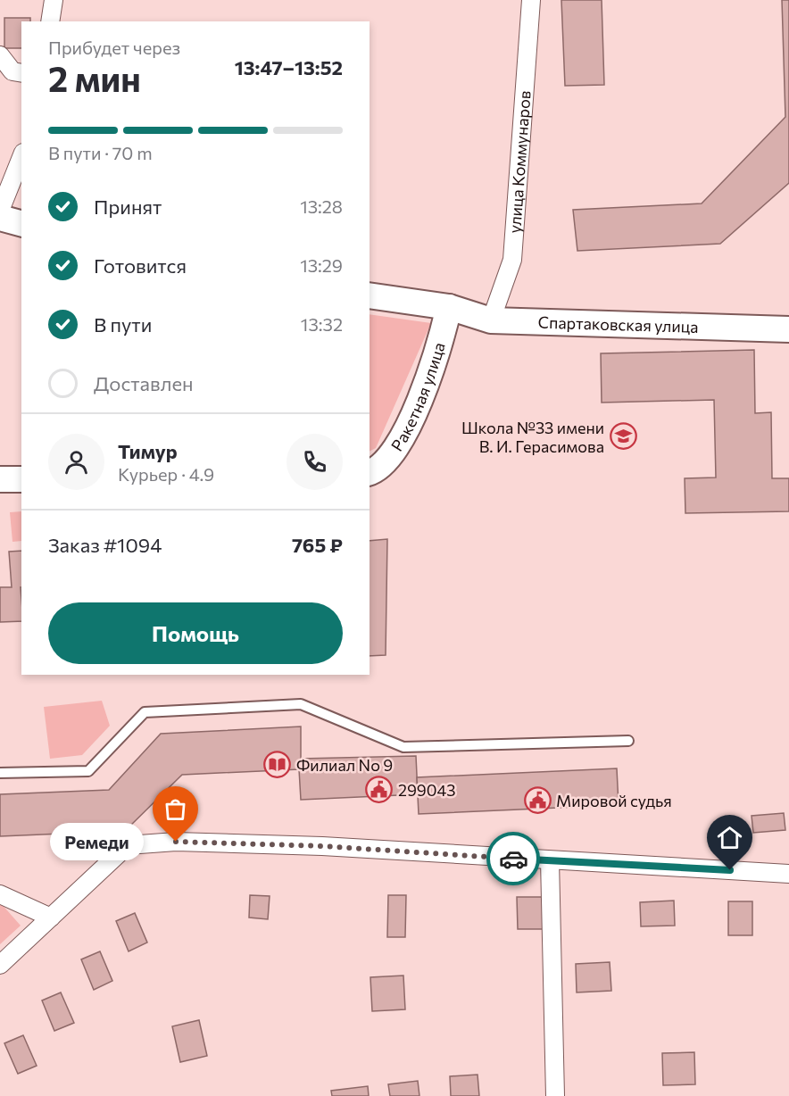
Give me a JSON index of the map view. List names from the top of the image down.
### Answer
{
  "streets": {
    "main road": ["Спартаковская улица", "Ракетная улица"],
    "street": ["улица Коммунаров"]
  },
  "crossings": [
    ["улица Коммунаров", "Спартаковская улица"],
    ["Спартаковская улица", "Ракетная улица"]
  ],
  "places": {
    "school or university": ["Школа №33 имени В. И. Герасимова"],
    "library": ["Филиал No 9"],
    "public building": ["299043", "Мировой судья"],
    "other": ["Ремеди"]
  },
  "page": {
    "heading": ["2 мин", "Прибудет через", "13:47–13:52"],
    "panel": [
      "Тимур",
      "Курьер · 4.9",
      "Заказ #1094",
      "765 ₽"
    ],
    "bar": "В пути · 70 m",
    "list": [
      ["Принят", "13:28"],
      ["Готовится", "13:29"],
      ["В пути", "13:32"],
      "Доставлен"
    ],
    "buttons": "Помощь",
    "bubble": "Ремеди"
  }
}
